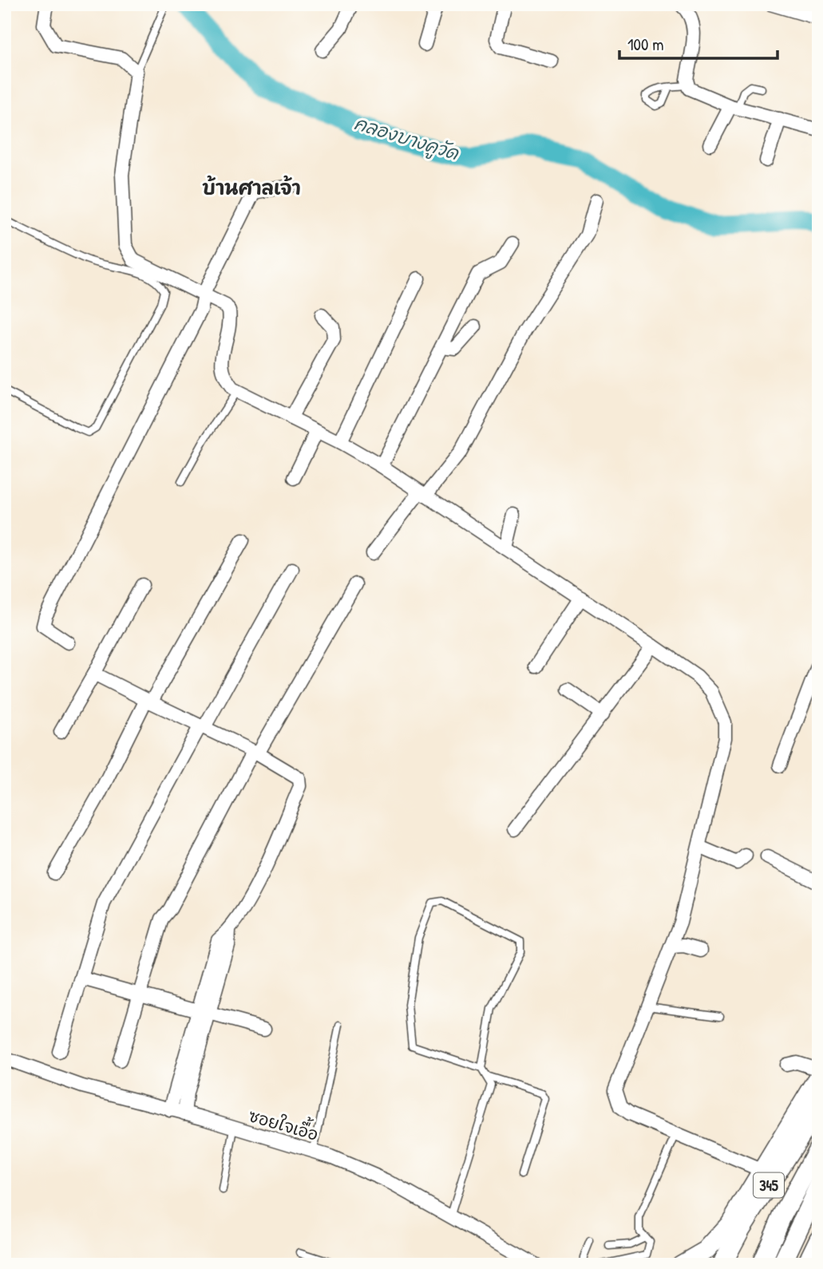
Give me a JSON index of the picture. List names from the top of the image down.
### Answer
{
  "streets": {
    "main road": ["345"],
    "street": ["ซอยใจเอื้อ"]
  },
  "districts": ["บ้านศาลเจ้า"],
  "water": ["คลองบางคูวัด"],
  "scale_bar": "100 m"
}
